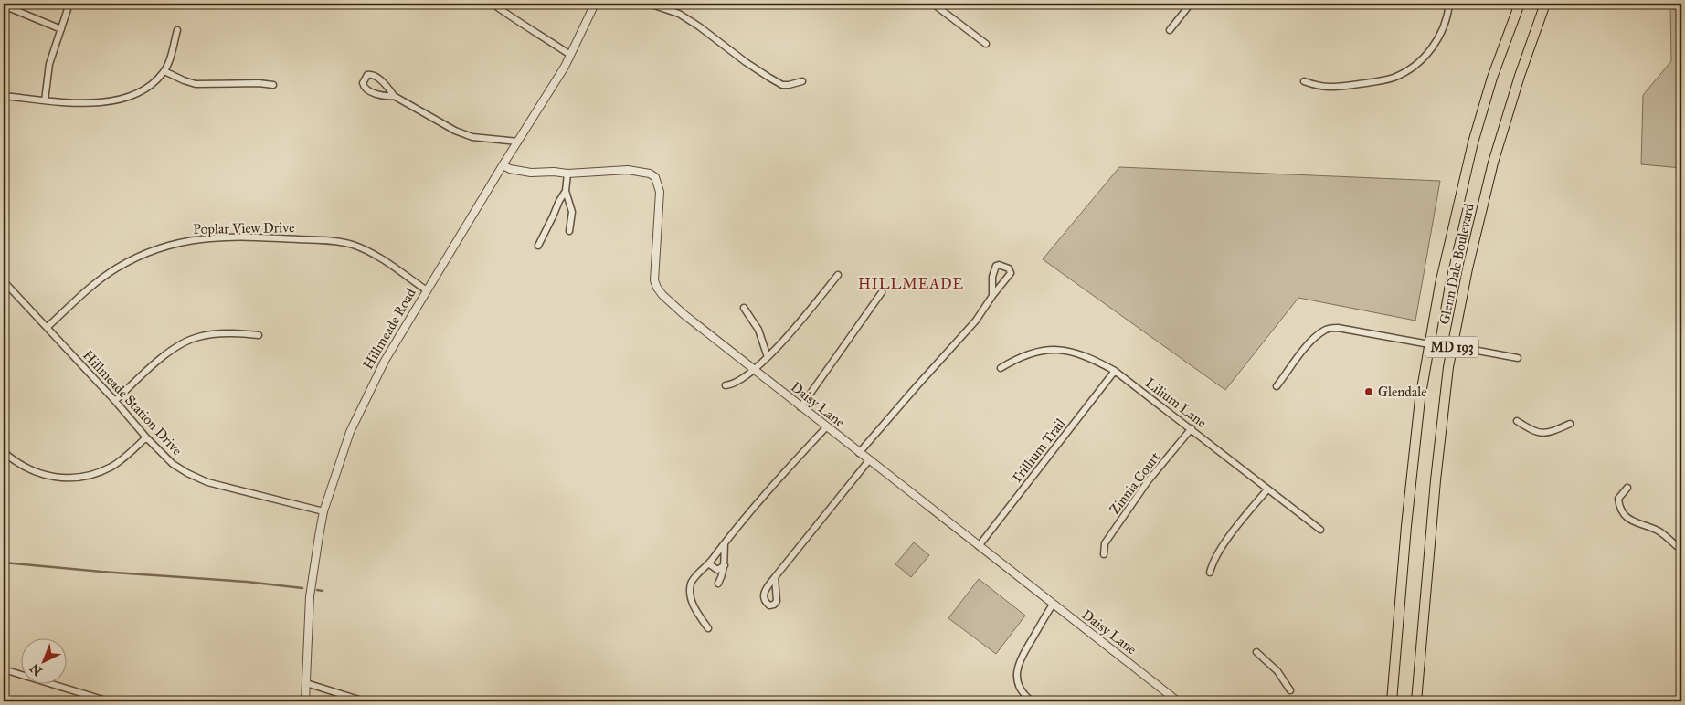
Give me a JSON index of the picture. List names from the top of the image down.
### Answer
{
  "streets": {
    "main road": ["Glenn Dale Boulevard", "MD 193"],
    "street": [
      "Poplar View Drive",
      "Hillmeade Road",
      "Hillmeade Station Drive",
      "Lilium Lane",
      "Daisy Lane",
      "Trillium Trail",
      "Zinnia Court"
    ]
  },
  "crossings": [
    ["Poplar View Drive", "Hillmeade Road"],
    ["Poplar View Drive", "Hillmeade Station Drive"],
    ["Hillmeade Road", "Hillmeade Station Drive"],
    ["Hillmeade Road", "Daisy Lane"],
    ["Lilium Lane", "Trillium Trail"],
    ["Lilium Lane", "Zinnia Court"],
    ["Daisy Lane", "Trillium Trail"]
  ],
  "districts": ["HILLMEADE"],
  "places": ["Glendale"],
  "north": "bottom left"
}
